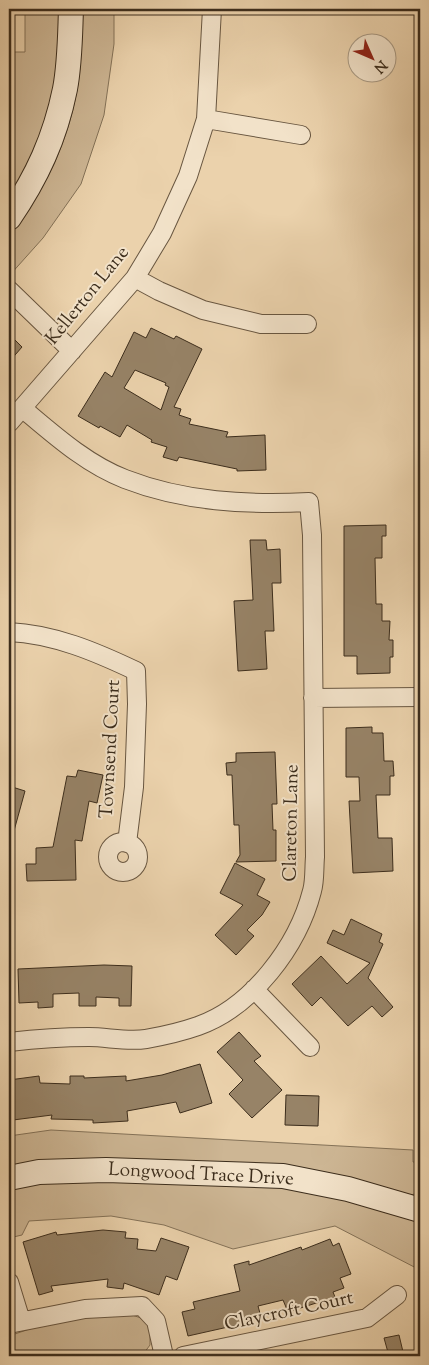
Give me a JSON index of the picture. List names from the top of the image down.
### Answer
{
  "streets": {
    "street": [
      "Kellerton Lane",
      "Townsend Court",
      "Clareton Lane",
      "Longwood Trace Drive",
      "Claycroft Court"
    ]
  },
  "crossings": [
    ["Kellerton Lane", "Clareton Lane"]
  ],
  "north": "bottom right"
}
